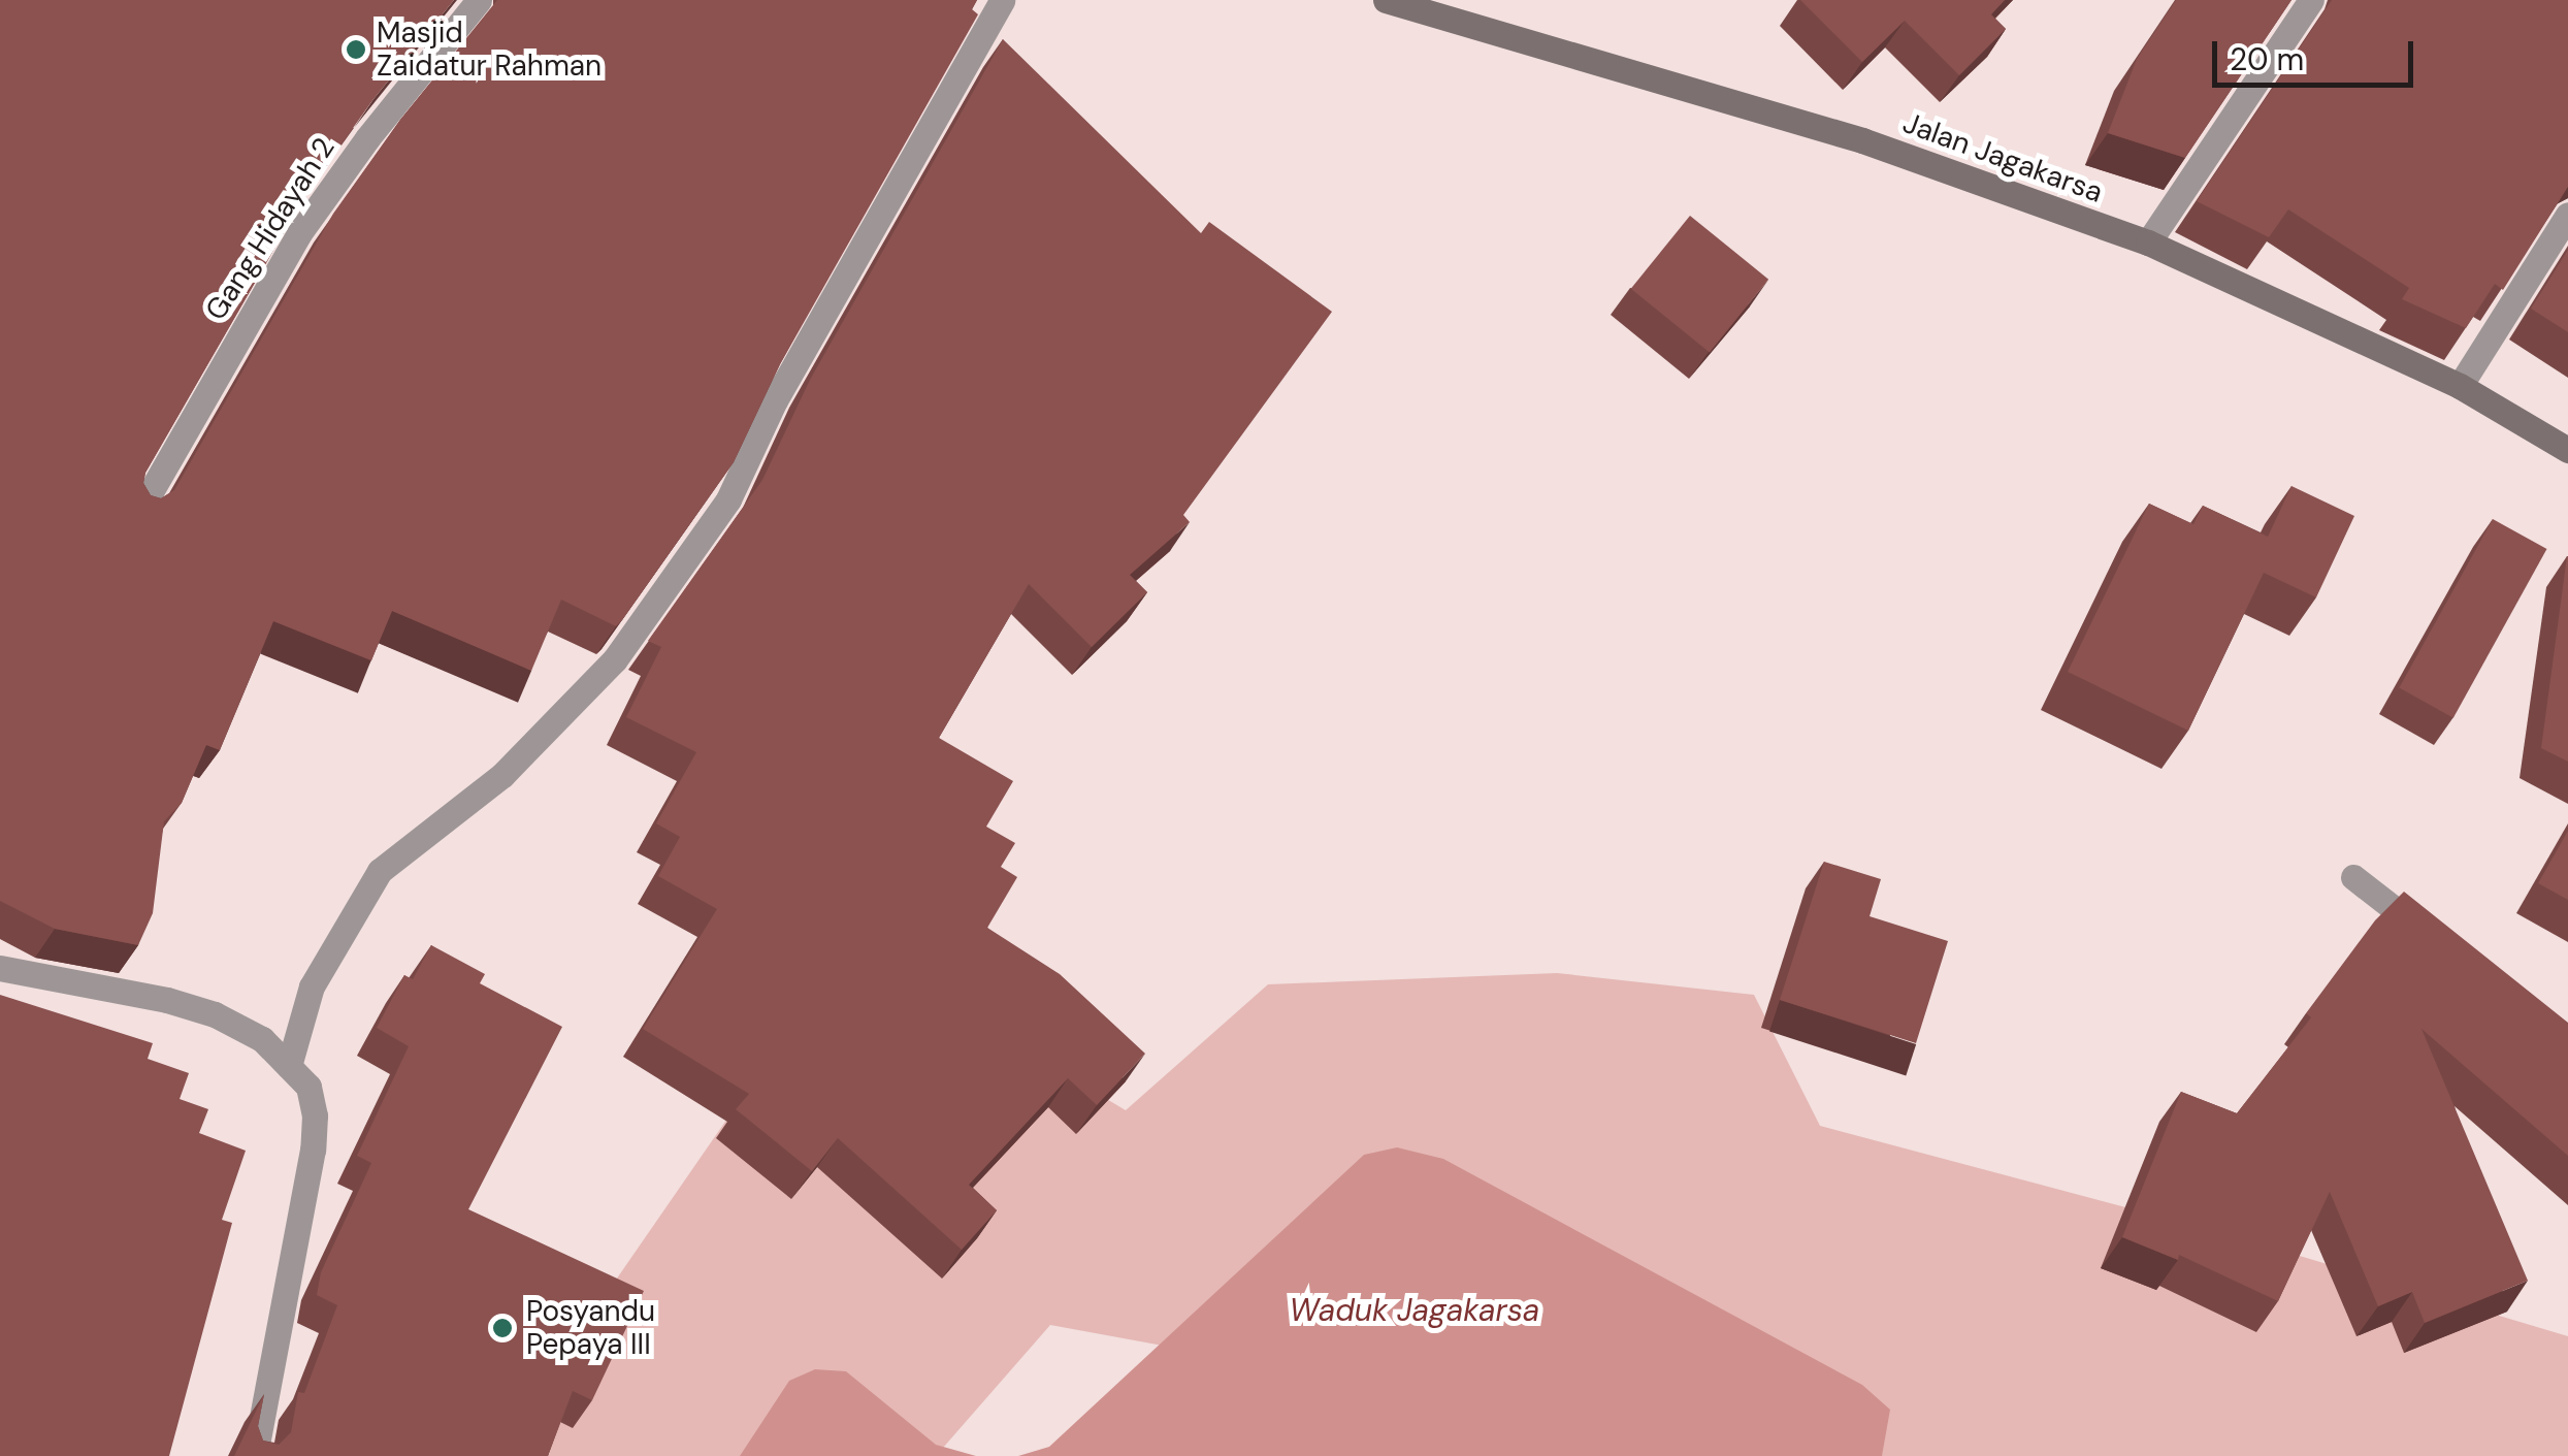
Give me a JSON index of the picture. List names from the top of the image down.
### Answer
{
  "streets": {
    "main road": ["Jalan Jagakarsa"],
    "street": ["Gang Hidayah 2"]
  },
  "water": ["Waduk Jagakarsa"],
  "places": ["Masjid Zaidatur Rahman", "Posyandu Pepaya III"],
  "scale_bar": "20 m"
}
